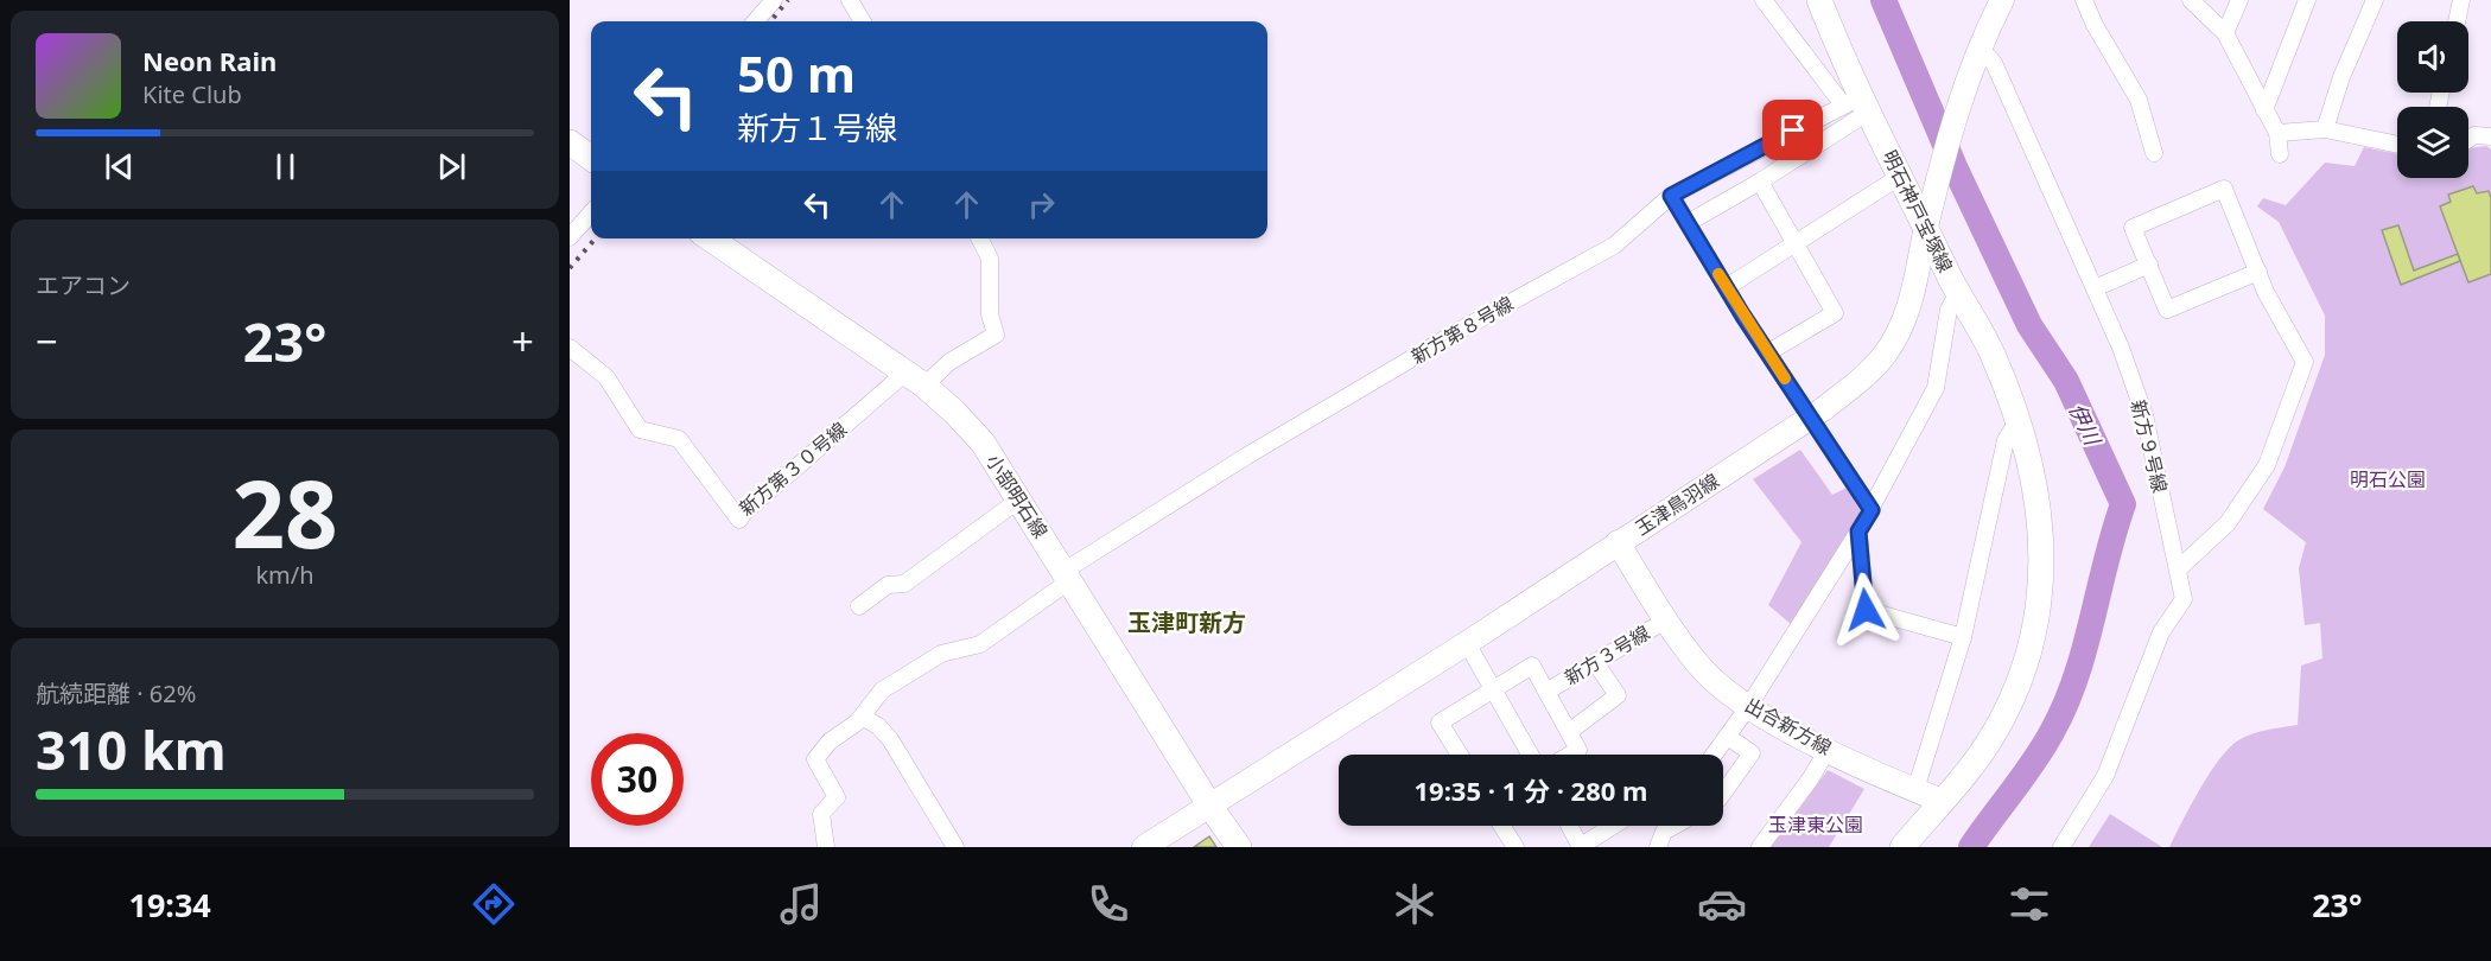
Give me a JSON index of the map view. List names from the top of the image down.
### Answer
{
  "streets": {
    "main road": ["明石神戸宝塚線", "小部明石線"],
    "street": [
      "新方第８号線",
      "新方９号線",
      "新方第３０号線",
      "玉津鳥羽線",
      "新方３号線",
      "出合新方線"
    ]
  },
  "crossings": [
    ["明石神戸宝塚線", "新方第８号線"],
    ["明石神戸宝塚線", "玉津鳥羽線"],
    ["明石神戸宝塚線", "出合新方線"],
    ["新方第８号線", "小部明石線"],
    ["新方９号線", "玉津鳥羽線"],
    ["新方第３０号線", "小部明石線"],
    ["小部明石線", "玉津鳥羽線"],
    ["玉津鳥羽線", "出合新方線"],
    ["新方３号線", "出合新方線"]
  ],
  "districts": ["玉津町新方"],
  "water": ["伊川"],
  "parks": ["明石公園", "玉津東公園"],
  "page": {
    "turn": ["50 m", "新方１号線"],
    "song": ["Neon Rain", "Kite Club"],
    "tile": [
      "エアコン",
      ["28", "km/h"],
      ["航続距離 · 62%", "310 km"]
    ],
    "heat": ["−", "23°", "+"],
    "limit": "30",
    "trip": "19:35 · 1 分 · 280 m",
    "tabs": ["19:34", "23°"]
  }
}
